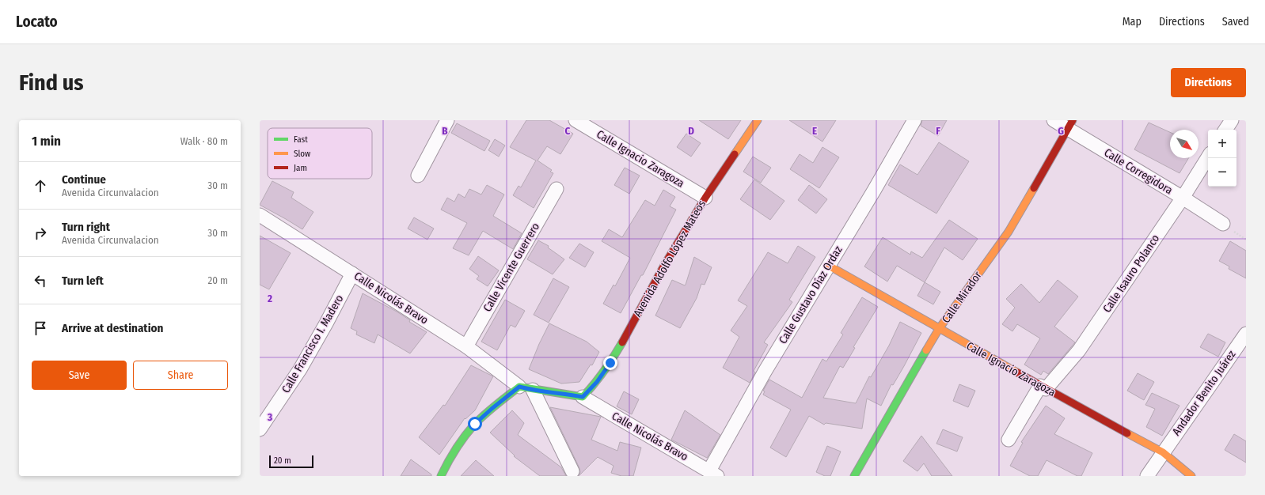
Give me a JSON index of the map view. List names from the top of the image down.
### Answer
{
  "streets": {
    "street": [
      "Calle Ignacio Zaragoza",
      "Calle Corregidora",
      "Avenida Adolfo López Mateos",
      "Calle Vicente Guerrero",
      "Calle Isauro Polanco",
      "Calle Gustavo Díaz Ordaz",
      "Calle Mirador",
      "Calle Nicolás Bravo",
      "Calle Francisco I. Madero",
      "Andador Benito Juárez"
    ]
  },
  "crossings": [
    ["Calle Ignacio Zaragoza", "Avenida Adolfo López Mateos"],
    ["Calle Ignacio Zaragoza", "Calle Isauro Polanco"],
    ["Calle Ignacio Zaragoza", "Calle Gustavo Díaz Ordaz"],
    ["Calle Ignacio Zaragoza", "Calle Mirador"],
    ["Calle Ignacio Zaragoza", "Andador Benito Juárez"],
    ["Calle Corregidora", "Calle Isauro Polanco"],
    ["Calle Corregidora", "Calle Mirador"],
    ["Avenida Adolfo López Mateos", "Calle Nicolás Bravo"],
    ["Calle Vicente Guerrero", "Calle Nicolás Bravo"],
    ["Calle Gustavo Díaz Ordaz", "Calle Nicolás Bravo"],
    ["Calle Nicolás Bravo", "Calle Francisco I. Madero"]
  ],
  "legend": ["Fast", "Slow", "Jam"],
  "scale_bar": "20 m",
  "north": "bottom right",
  "page": {
    "header": "Locato",
    "nav": ["Map", "Directions", "Saved"],
    "buttons": [
      "Directions",
      ["Save", "Share"]
    ],
    "title": "Find us",
    "heading": ["1 min", "Walk · 80 m"],
    "map_buttons": ["+", "−"],
    "list": [
      ["Continue", "Avenida Circunvalacion", "30 m"],
      ["Turn right", "Avenida Circunvalacion", "30 m"],
      ["Turn left", "20 m"],
      "Arrive at destination"
    ],
    "scale": "20 m"
  },
  "grid": {
    "columns": [
      "B",
      "C",
      "D",
      "E",
      "F",
      "G"
    ],
    "rows": ["2", "3"]
  }
}
